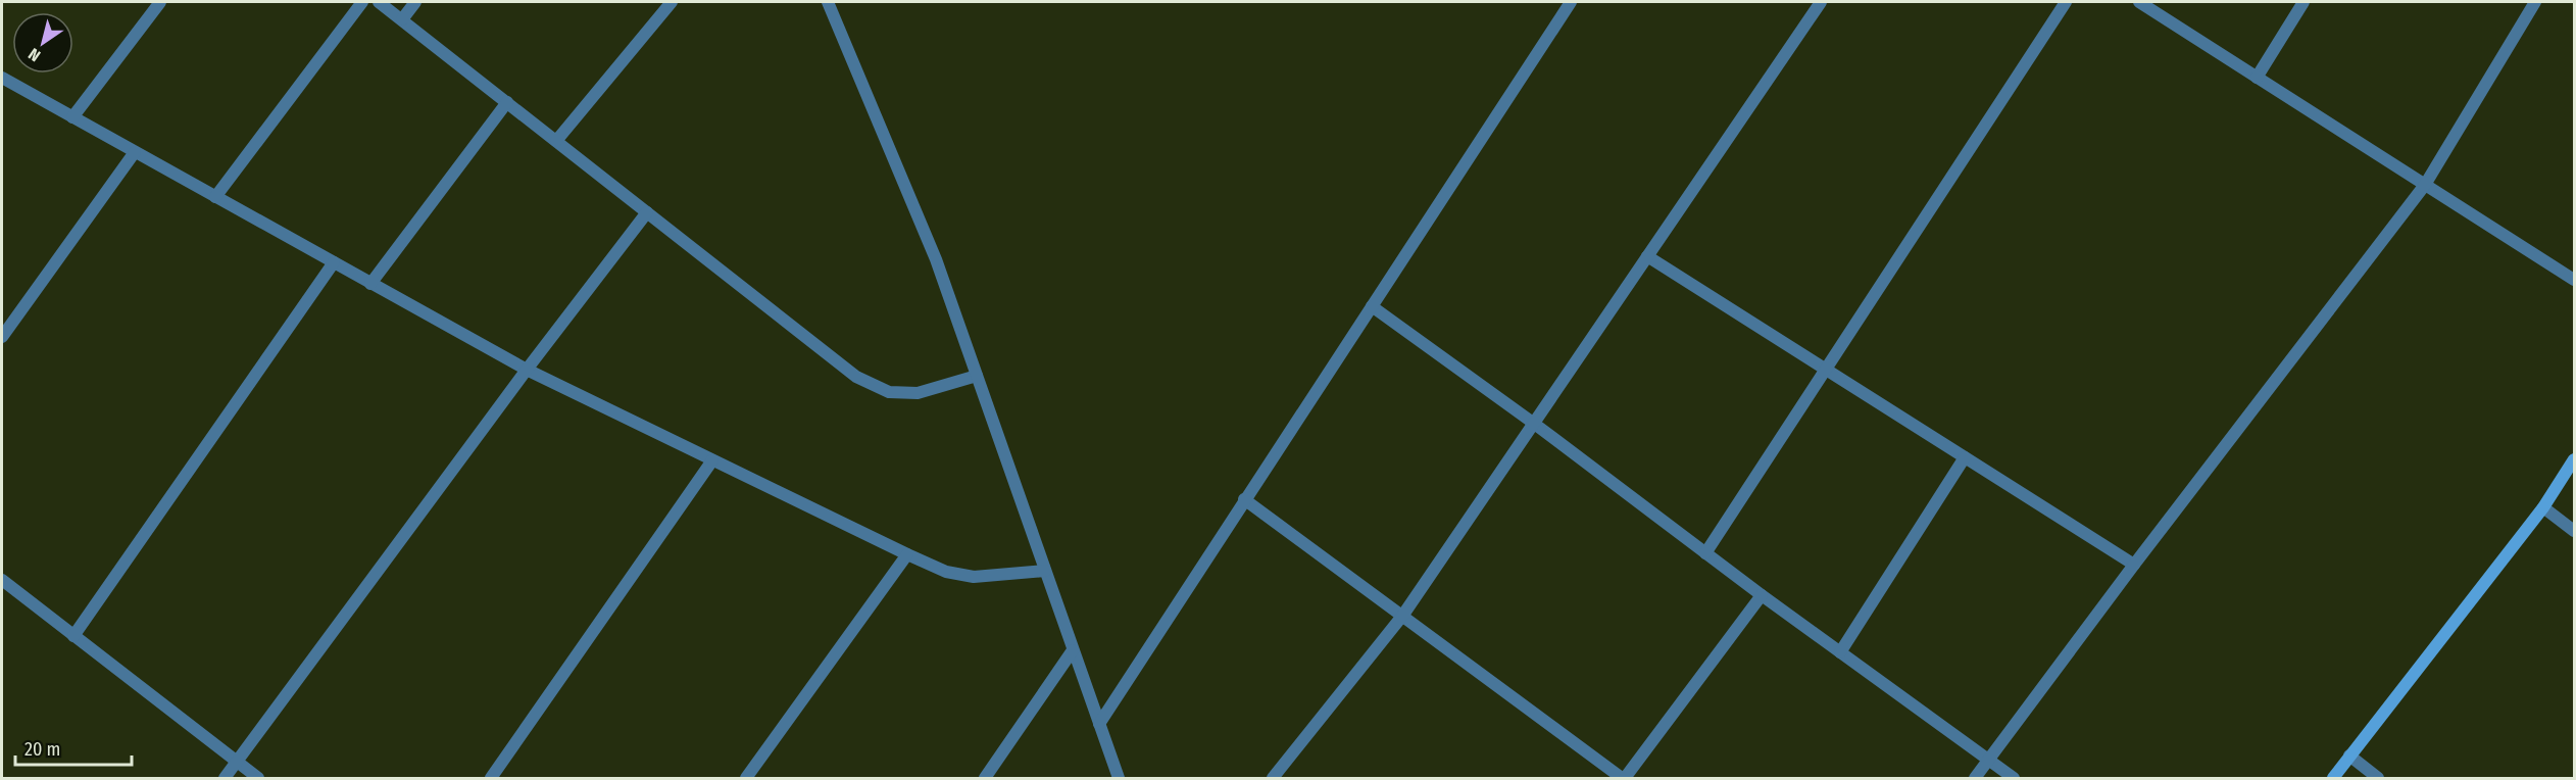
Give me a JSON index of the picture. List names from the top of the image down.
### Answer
{
  "scale_bar": "20 m",
  "north": "bottom left"
}
